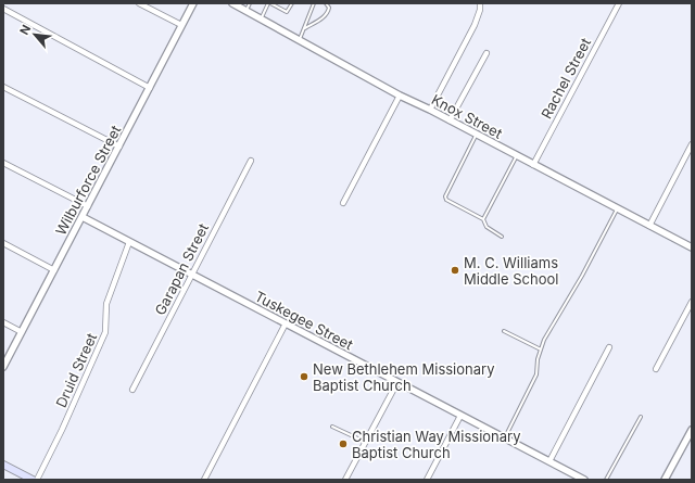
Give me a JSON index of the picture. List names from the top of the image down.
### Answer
{
  "streets": {
    "street": [
      "Rachel Street",
      "Knox Street",
      "Wilburforce Street",
      "Garapan Street",
      "Tuskegee Street",
      "Druid Street"
    ]
  },
  "crossings": [
    ["Rachel Street", "Knox Street"],
    ["Wilburforce Street", "Tuskegee Street"],
    ["Garapan Street", "Tuskegee Street"],
    ["Tuskegee Street", "Druid Street"]
  ],
  "places": ["M. C. Williams Middle School", "New Bethlehem Missionary Baptist Church", "Christian Way Missionary Baptist Church"],
  "north": "top left"
}
